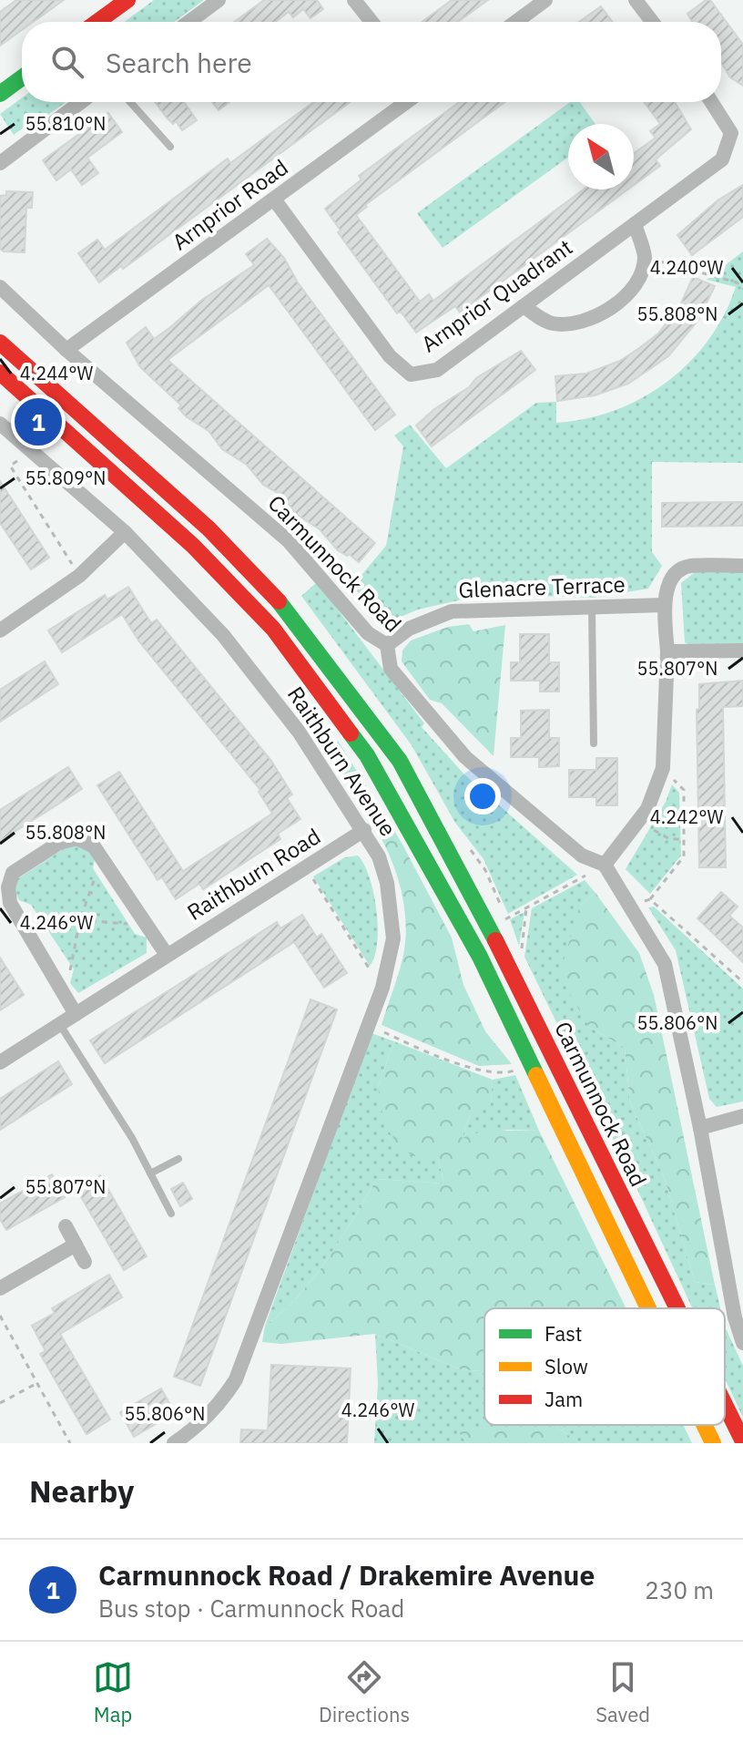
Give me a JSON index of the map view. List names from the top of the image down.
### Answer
{
  "streets": {
    "main road": ["Carmunnock Road"],
    "street": [
      "Arnprior Road",
      "Arnprior Quadrant",
      "Glenacre Terrace",
      "Raithburn Avenue",
      "Raithburn Road"
    ]
  },
  "crossings": [
    ["Arnprior Road", "Arnprior Quadrant"],
    ["Arnprior Road", "Carmunnock Road"],
    ["Carmunnock Road", "Glenacre Terrace"],
    ["Raithburn Avenue", "Raithburn Road"]
  ],
  "legend": ["Fast", "Slow", "Jam"],
  "north": "top left",
  "page": {
    "search": "Search here",
    "pins": "1",
    "heading": "Nearby",
    "list": [
      {
        "mark": "1",
        "name": "Carmunnock Road / Drakemire Avenue",
        "note": "Bus stop · Carmunnock Road",
        "value": "230 m"
      }
    ],
    "nav": ["Map", "Directions", "Saved"]
  },
  "coordinates": [
    "55.810°N",
    "4.240°W",
    "55.808°N",
    "4.244°W",
    "55.809°N",
    "55.807°N",
    "4.242°W",
    "4.246°W",
    "55.806°N"
  ]
}
